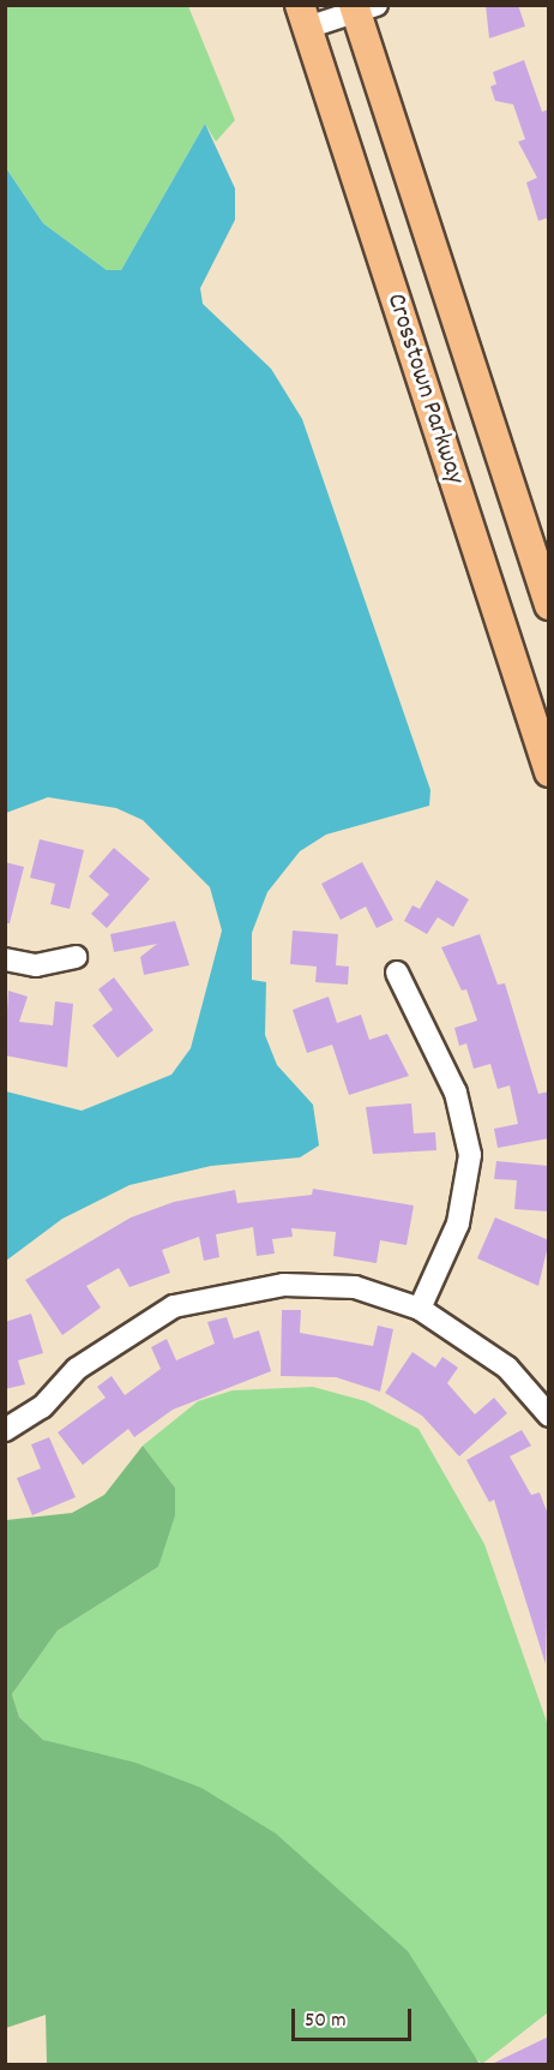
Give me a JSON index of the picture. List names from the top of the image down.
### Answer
{
  "streets": {
    "main road": ["Crosstown Parkway"]
  },
  "scale_bar": "50 m"
}
